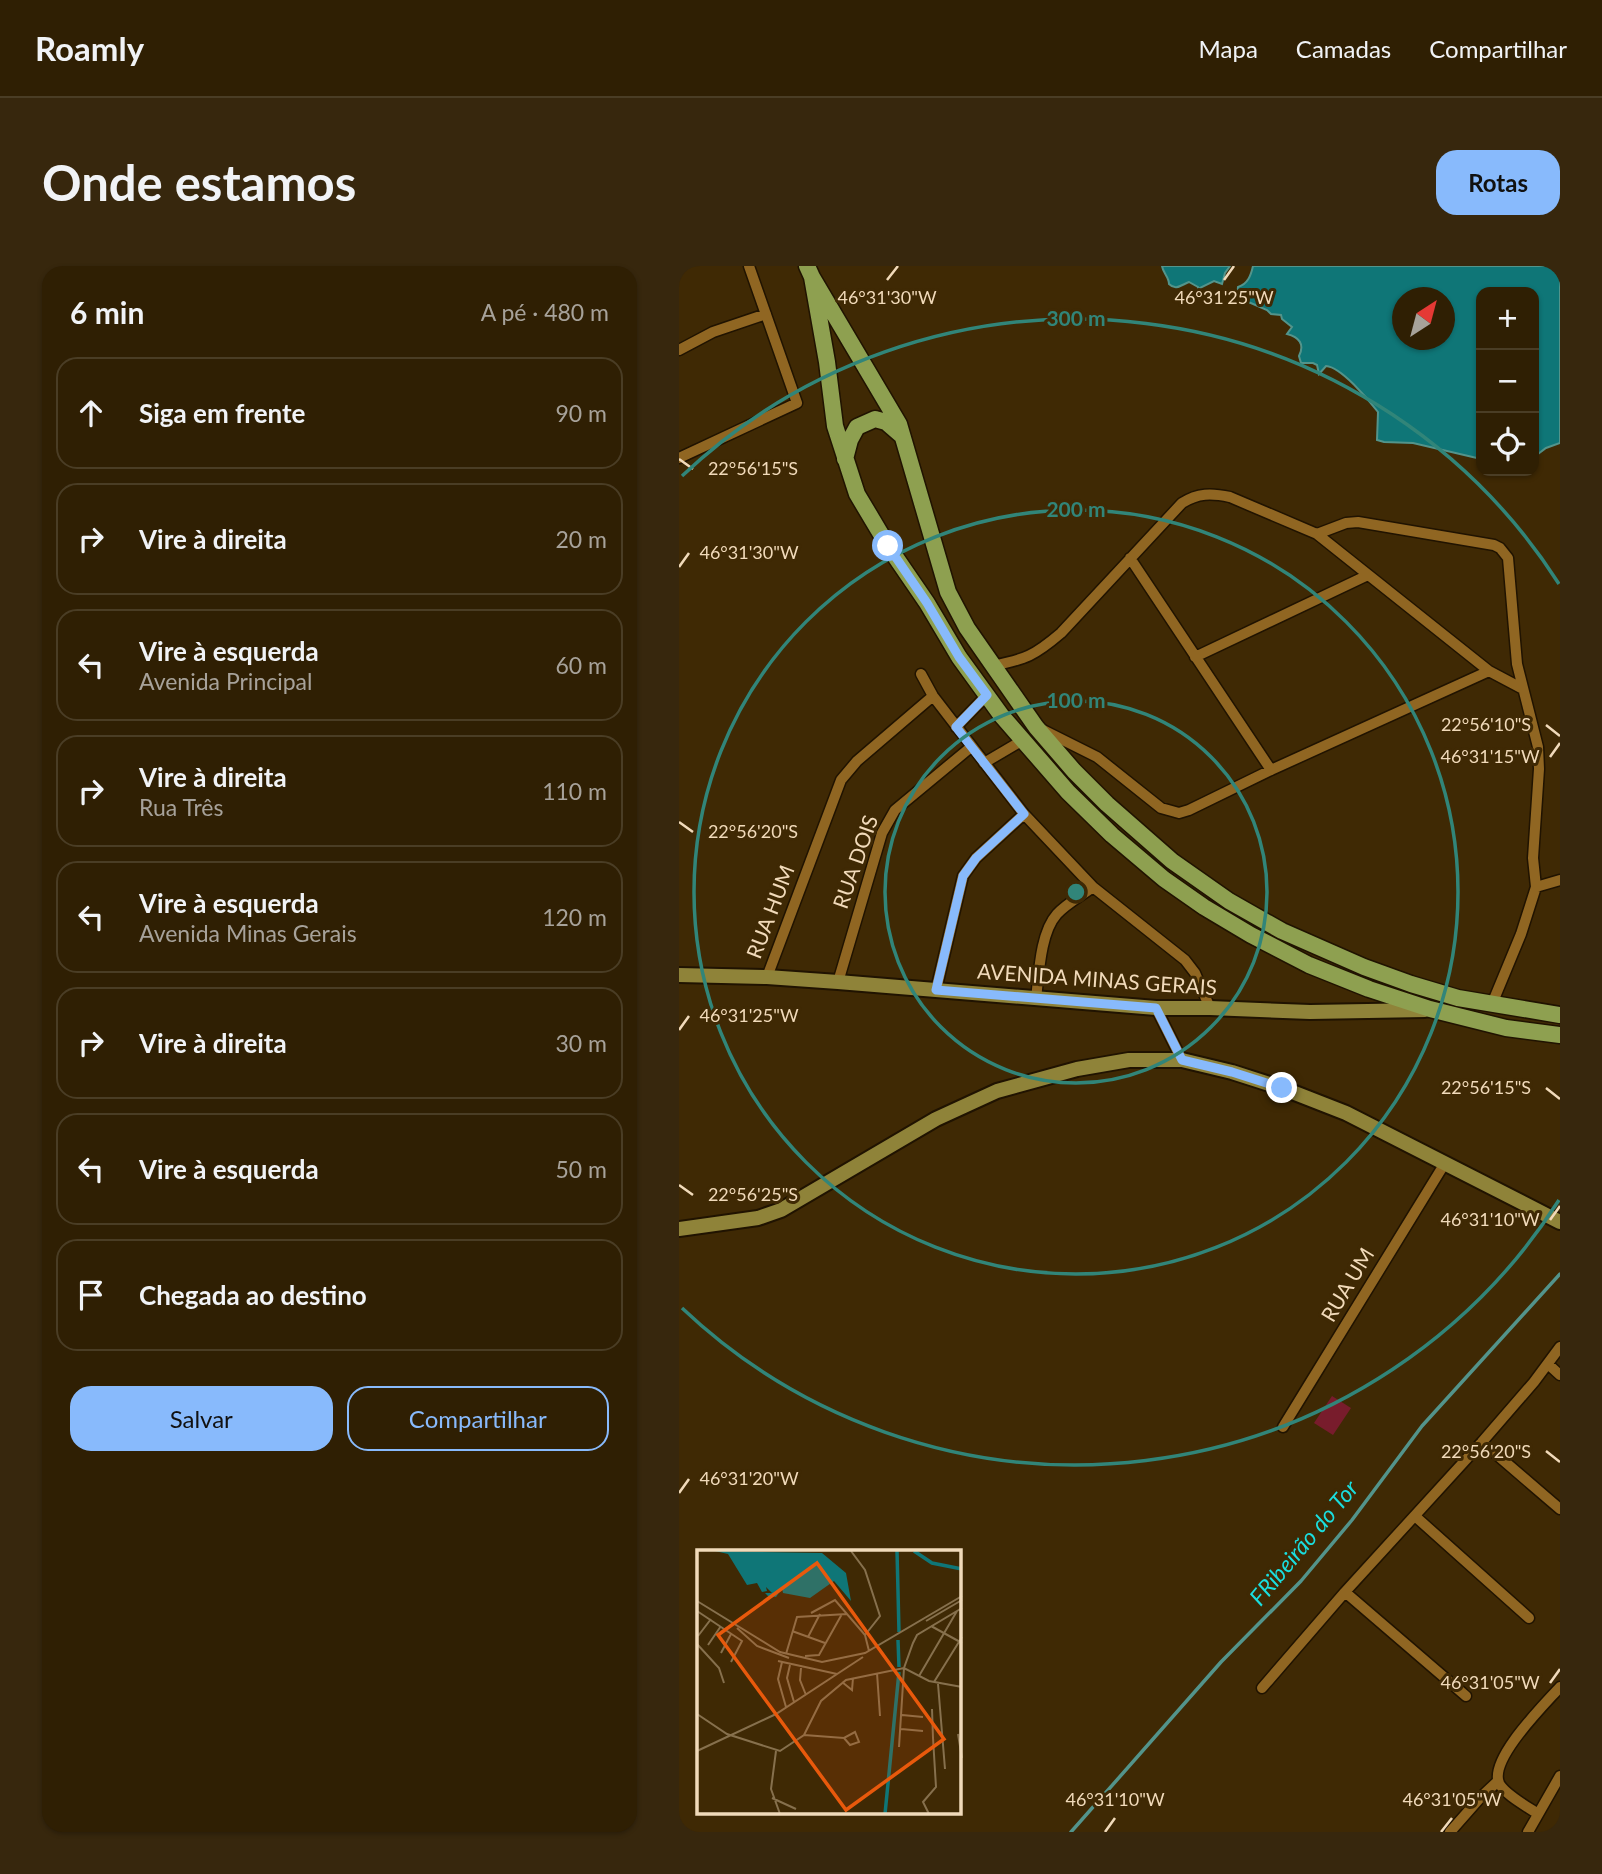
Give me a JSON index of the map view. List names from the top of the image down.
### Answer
{
  "streets": {
    "street": [
      "RUA DOIS",
      "RUA HUM",
      "AVENIDA MINAS GERAIS",
      "RUA UM"
    ]
  },
  "crossings": [
    ["RUA DOIS", "AVENIDA MINAS GERAIS"],
    ["RUA HUM", "AVENIDA MINAS GERAIS"]
  ],
  "water": ["FRibeirão do Tor"],
  "north": "top right",
  "page": {
    "header": "Roamly",
    "nav": ["Mapa", "Camadas", "Compartilhar"],
    "buttons": [
      "Rotas",
      ["Salvar", "Compartilhar"]
    ],
    "title": "Onde estamos",
    "heading": ["6 min", "A pé · 480 m"],
    "map_buttons": ["+", "−"],
    "list": [
      ["Siga em frente", "90 m"],
      ["Vire à direita", "20 m"],
      ["Vire à esquerda", "Avenida Principal", "60 m"],
      ["Vire à direita", "Rua Três", "110 m"],
      ["Vire à esquerda", "Avenida Minas Gerais", "120 m"],
      ["Vire à direita", "30 m"],
      ["Vire à esquerda", "50 m"],
      "Chegada ao destino"
    ]
  },
  "coordinates": [
    "46°31'30\"W",
    "46°31'25\"W",
    "22°56'15\"S",
    "22°56'10\"S",
    "46°31'15\"W",
    "22°56'20\"S",
    "22°56'25\"S",
    "46°31'10\"W",
    "46°31'20\"W",
    "46°31'05\"W"
  ],
  "rings": ["300 m", "200 m", "100 m"]
}
